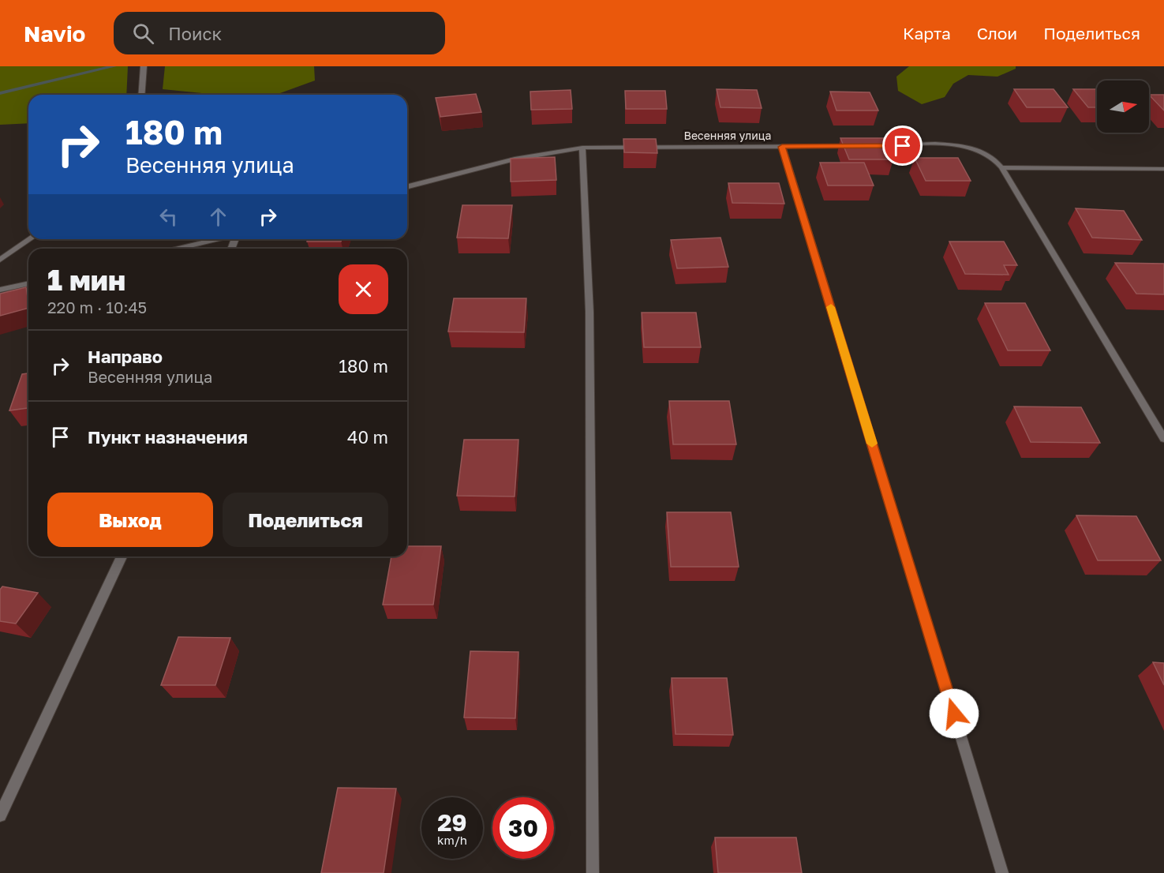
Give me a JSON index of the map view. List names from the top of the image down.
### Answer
{
  "streets": {
    "street": ["Весенняя улица"]
  },
  "north": "right",
  "page": {
    "header": "Navio",
    "search": "Поиск",
    "nav": ["Карта", "Слои", "Поделиться"],
    "turn": ["180 m", "Весенняя улица"],
    "heading": ["1 мин", "220 m · 10:45"],
    "list": [
      {
        "name": "Направо",
        "note": "Весенняя улица",
        "value": "180 m"
      },
      {
        "name": "Пункт назначения",
        "value": "40 m"
      }
    ],
    "buttons": ["Выход", "Поделиться"],
    "speed": "29 km/h",
    "limit": "30"
  }
}
